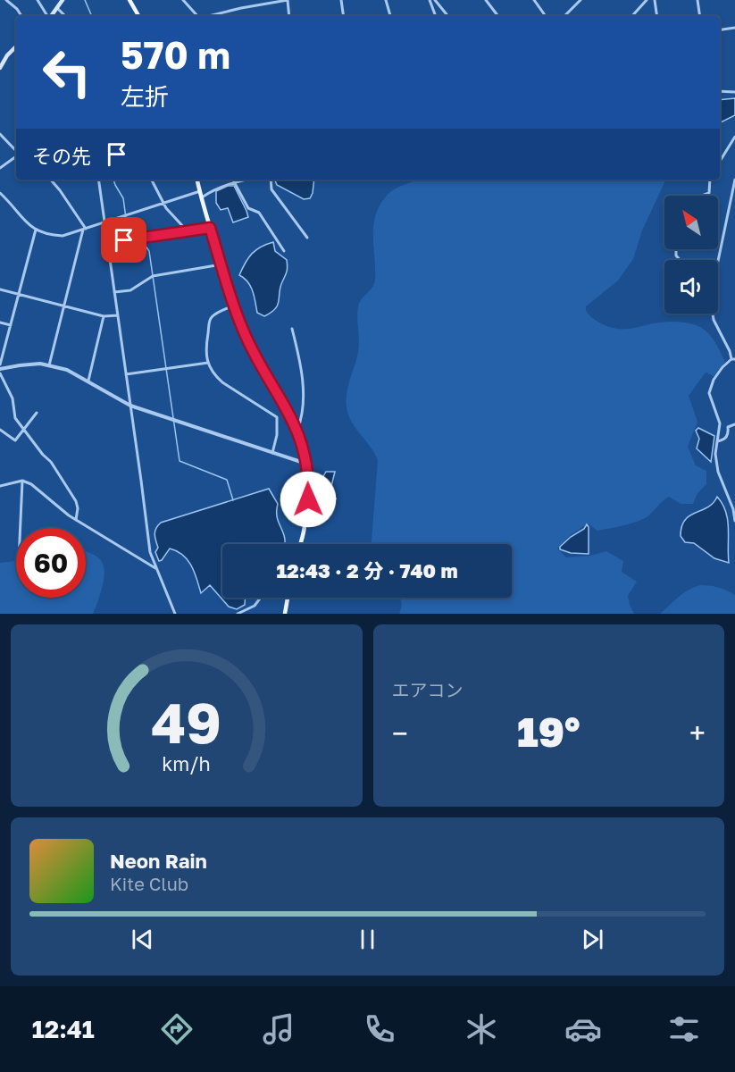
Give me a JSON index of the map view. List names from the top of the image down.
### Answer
{
  "north": "top left",
  "page": {
    "turn": ["570 m", "左折"],
    "then": "その先",
    "limit": "60",
    "trip": "12:43 · 2 分 · 740 m",
    "tile": "エアコン",
    "heat": ["−", "19°", "+"],
    "song": ["Neon Rain", "Kite Club"],
    "tabs": "12:41",
    "gauge": ["49", "km/h"]
  }
}
